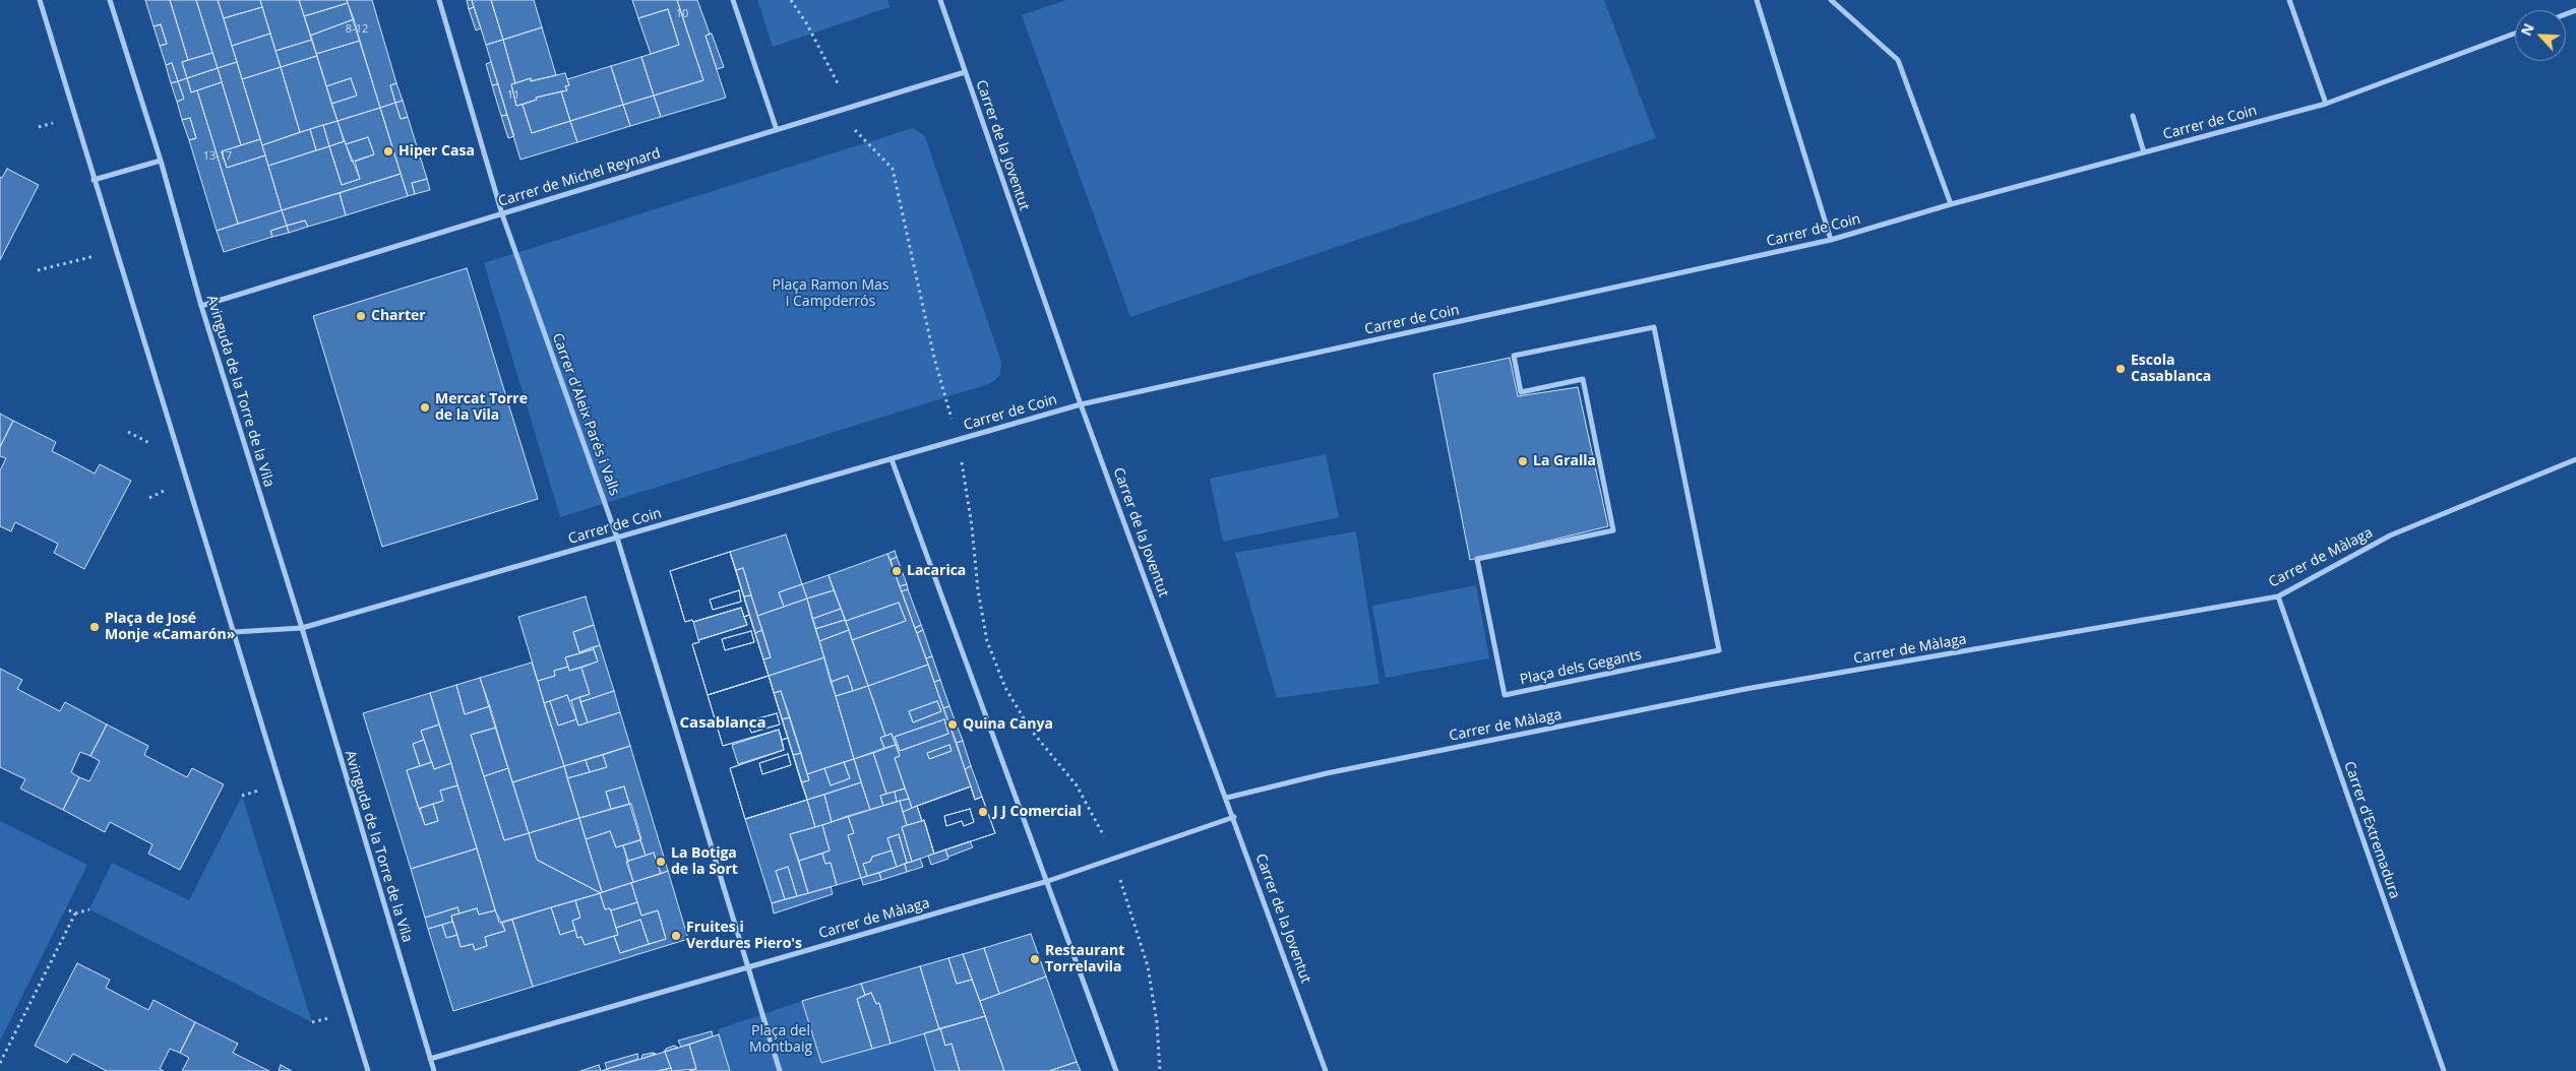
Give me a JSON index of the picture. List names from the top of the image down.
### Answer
{
  "streets": {
    "street": [
      "Carrer de Coin",
      "Carrer de la Joventut",
      "Carrer de Michel Reynard",
      "Avinguda de la Torre de la Vila",
      "Carrer d'Aleix Parés i Valls",
      "Carrer de Màlaga",
      "Plaça dels Gegants",
      "Carrer d'Extremadura"
    ]
  },
  "crossings": [
    ["Carrer de Coin", "Carrer de la Joventut"],
    ["Carrer de Coin", "Avinguda de la Torre de la Vila"],
    ["Carrer de Coin", "Carrer d'Aleix Parés i Valls"],
    ["Carrer de la Joventut", "Carrer de Michel Reynard"],
    ["Carrer de la Joventut", "Carrer de Màlaga"],
    ["Carrer de Michel Reynard", "Avinguda de la Torre de la Vila"],
    ["Carrer de Michel Reynard", "Carrer d'Aleix Parés i Valls"],
    ["Avinguda de la Torre de la Vila", "Carrer de Màlaga"],
    ["Carrer d'Aleix Parés i Valls", "Carrer de Màlaga"],
    ["Carrer de Màlaga", "Carrer d'Extremadura"]
  ],
  "districts": ["Casablanca"],
  "parks": ["Plaça Ramon Mas i Campderrós", "Plaça del Montbaig"],
  "places": [
    "Hiper Casa",
    "Charter",
    "Escola Casablanca",
    "Mercat Torre de la Vila",
    "La Gralla",
    "Lacarica",
    "Plaça de José Monje «Camarón»",
    "Quina Canya",
    "J J Comercial",
    "La Botiga de la Sort",
    "Fruites i Verdures Piero's",
    "Restaurant Torrelavila"
  ],
  "house_numbers": [
    "10",
    "8-12",
    "11",
    "13-17"
  ],
  "north": "top left"
}
